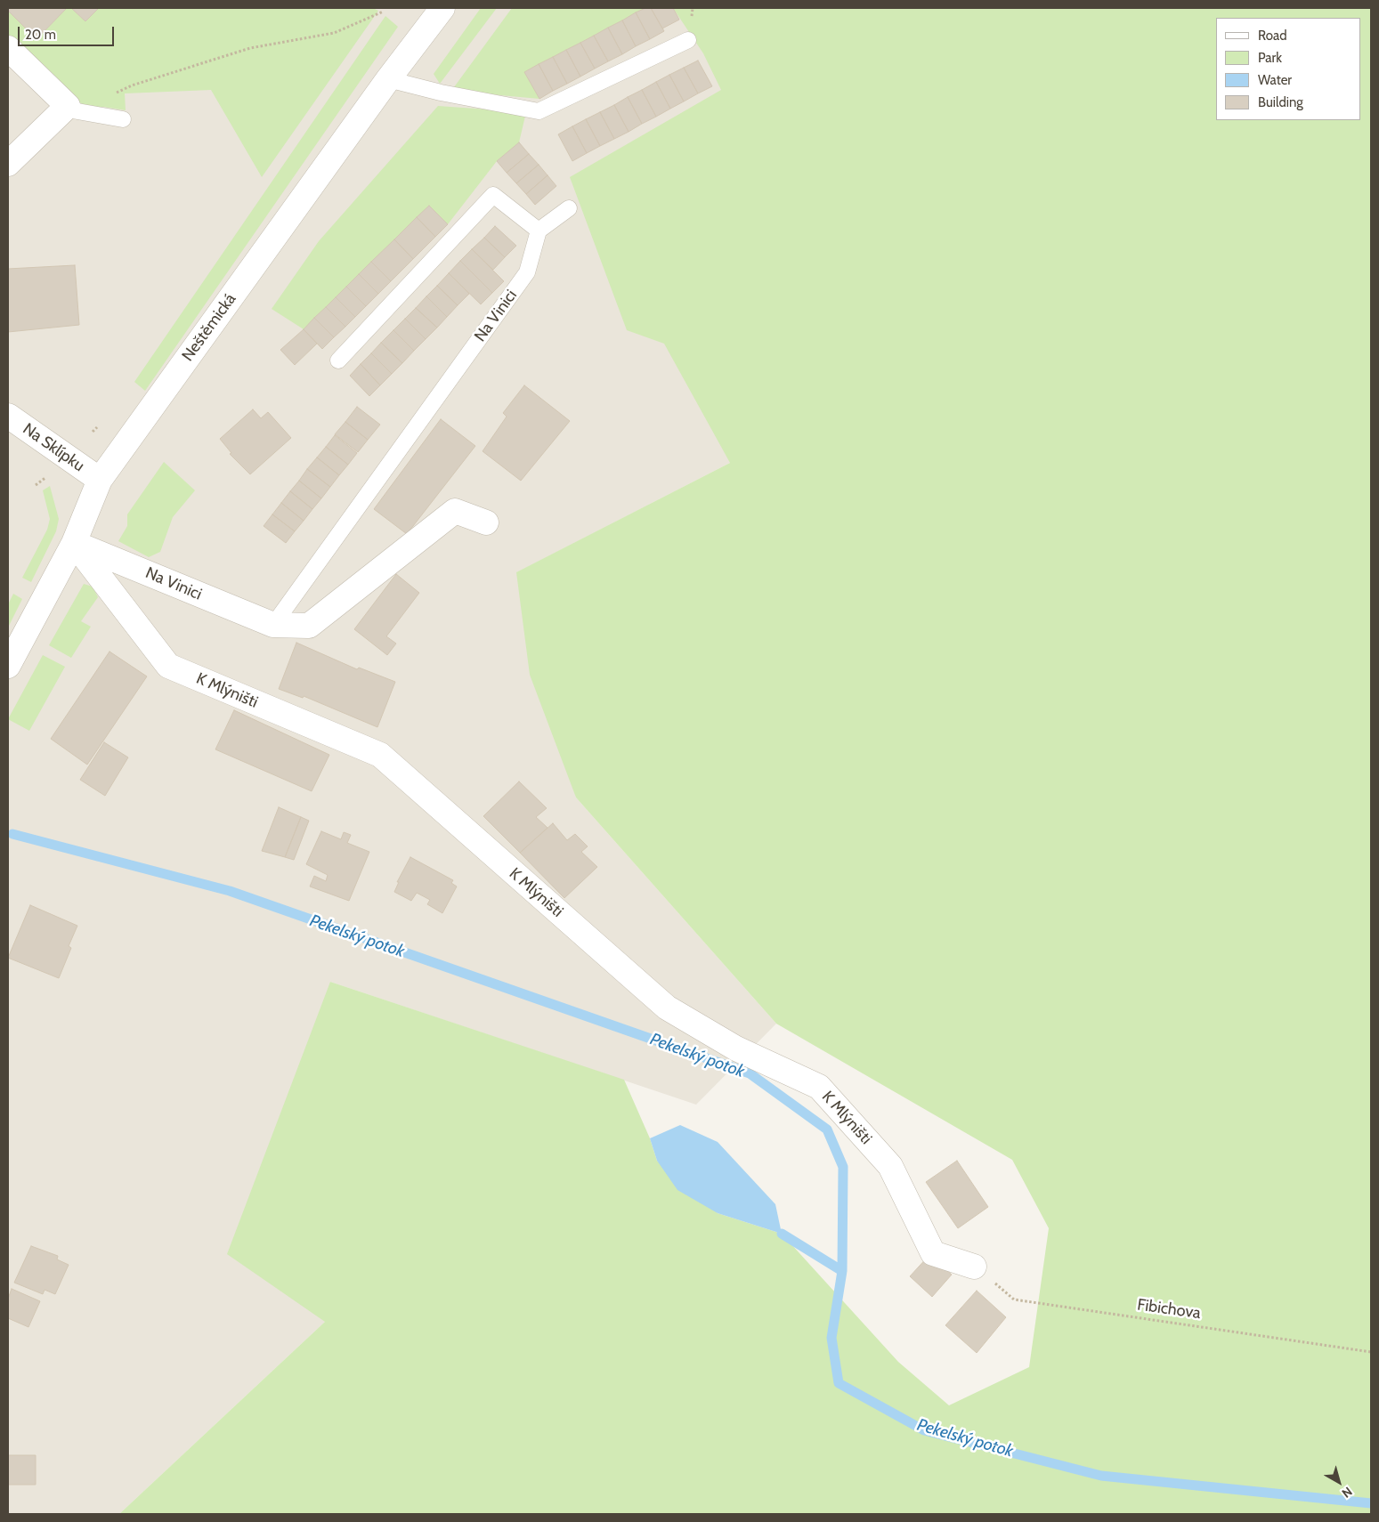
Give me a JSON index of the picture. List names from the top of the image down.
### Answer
{
  "streets": {
    "street": [
      "Na Vinici",
      "Neštěmická",
      "Na Sklípku",
      "K Mlýništi"
    ],
    "path": ["Fibichova"]
  },
  "crossings": [
    ["Na Vinici", "Neštěmická"],
    ["Na Vinici", "K Mlýništi"],
    ["Neštěmická", "Na Sklípku"],
    ["Neštěmická", "K Mlýništi"],
    ["K Mlýništi", "Fibichova"]
  ],
  "water": ["Pekelský potok"],
  "legend": [
    "Road",
    "Park",
    "Water",
    "Building"
  ],
  "scale_bar": "20 m",
  "north": "bottom right"
}
